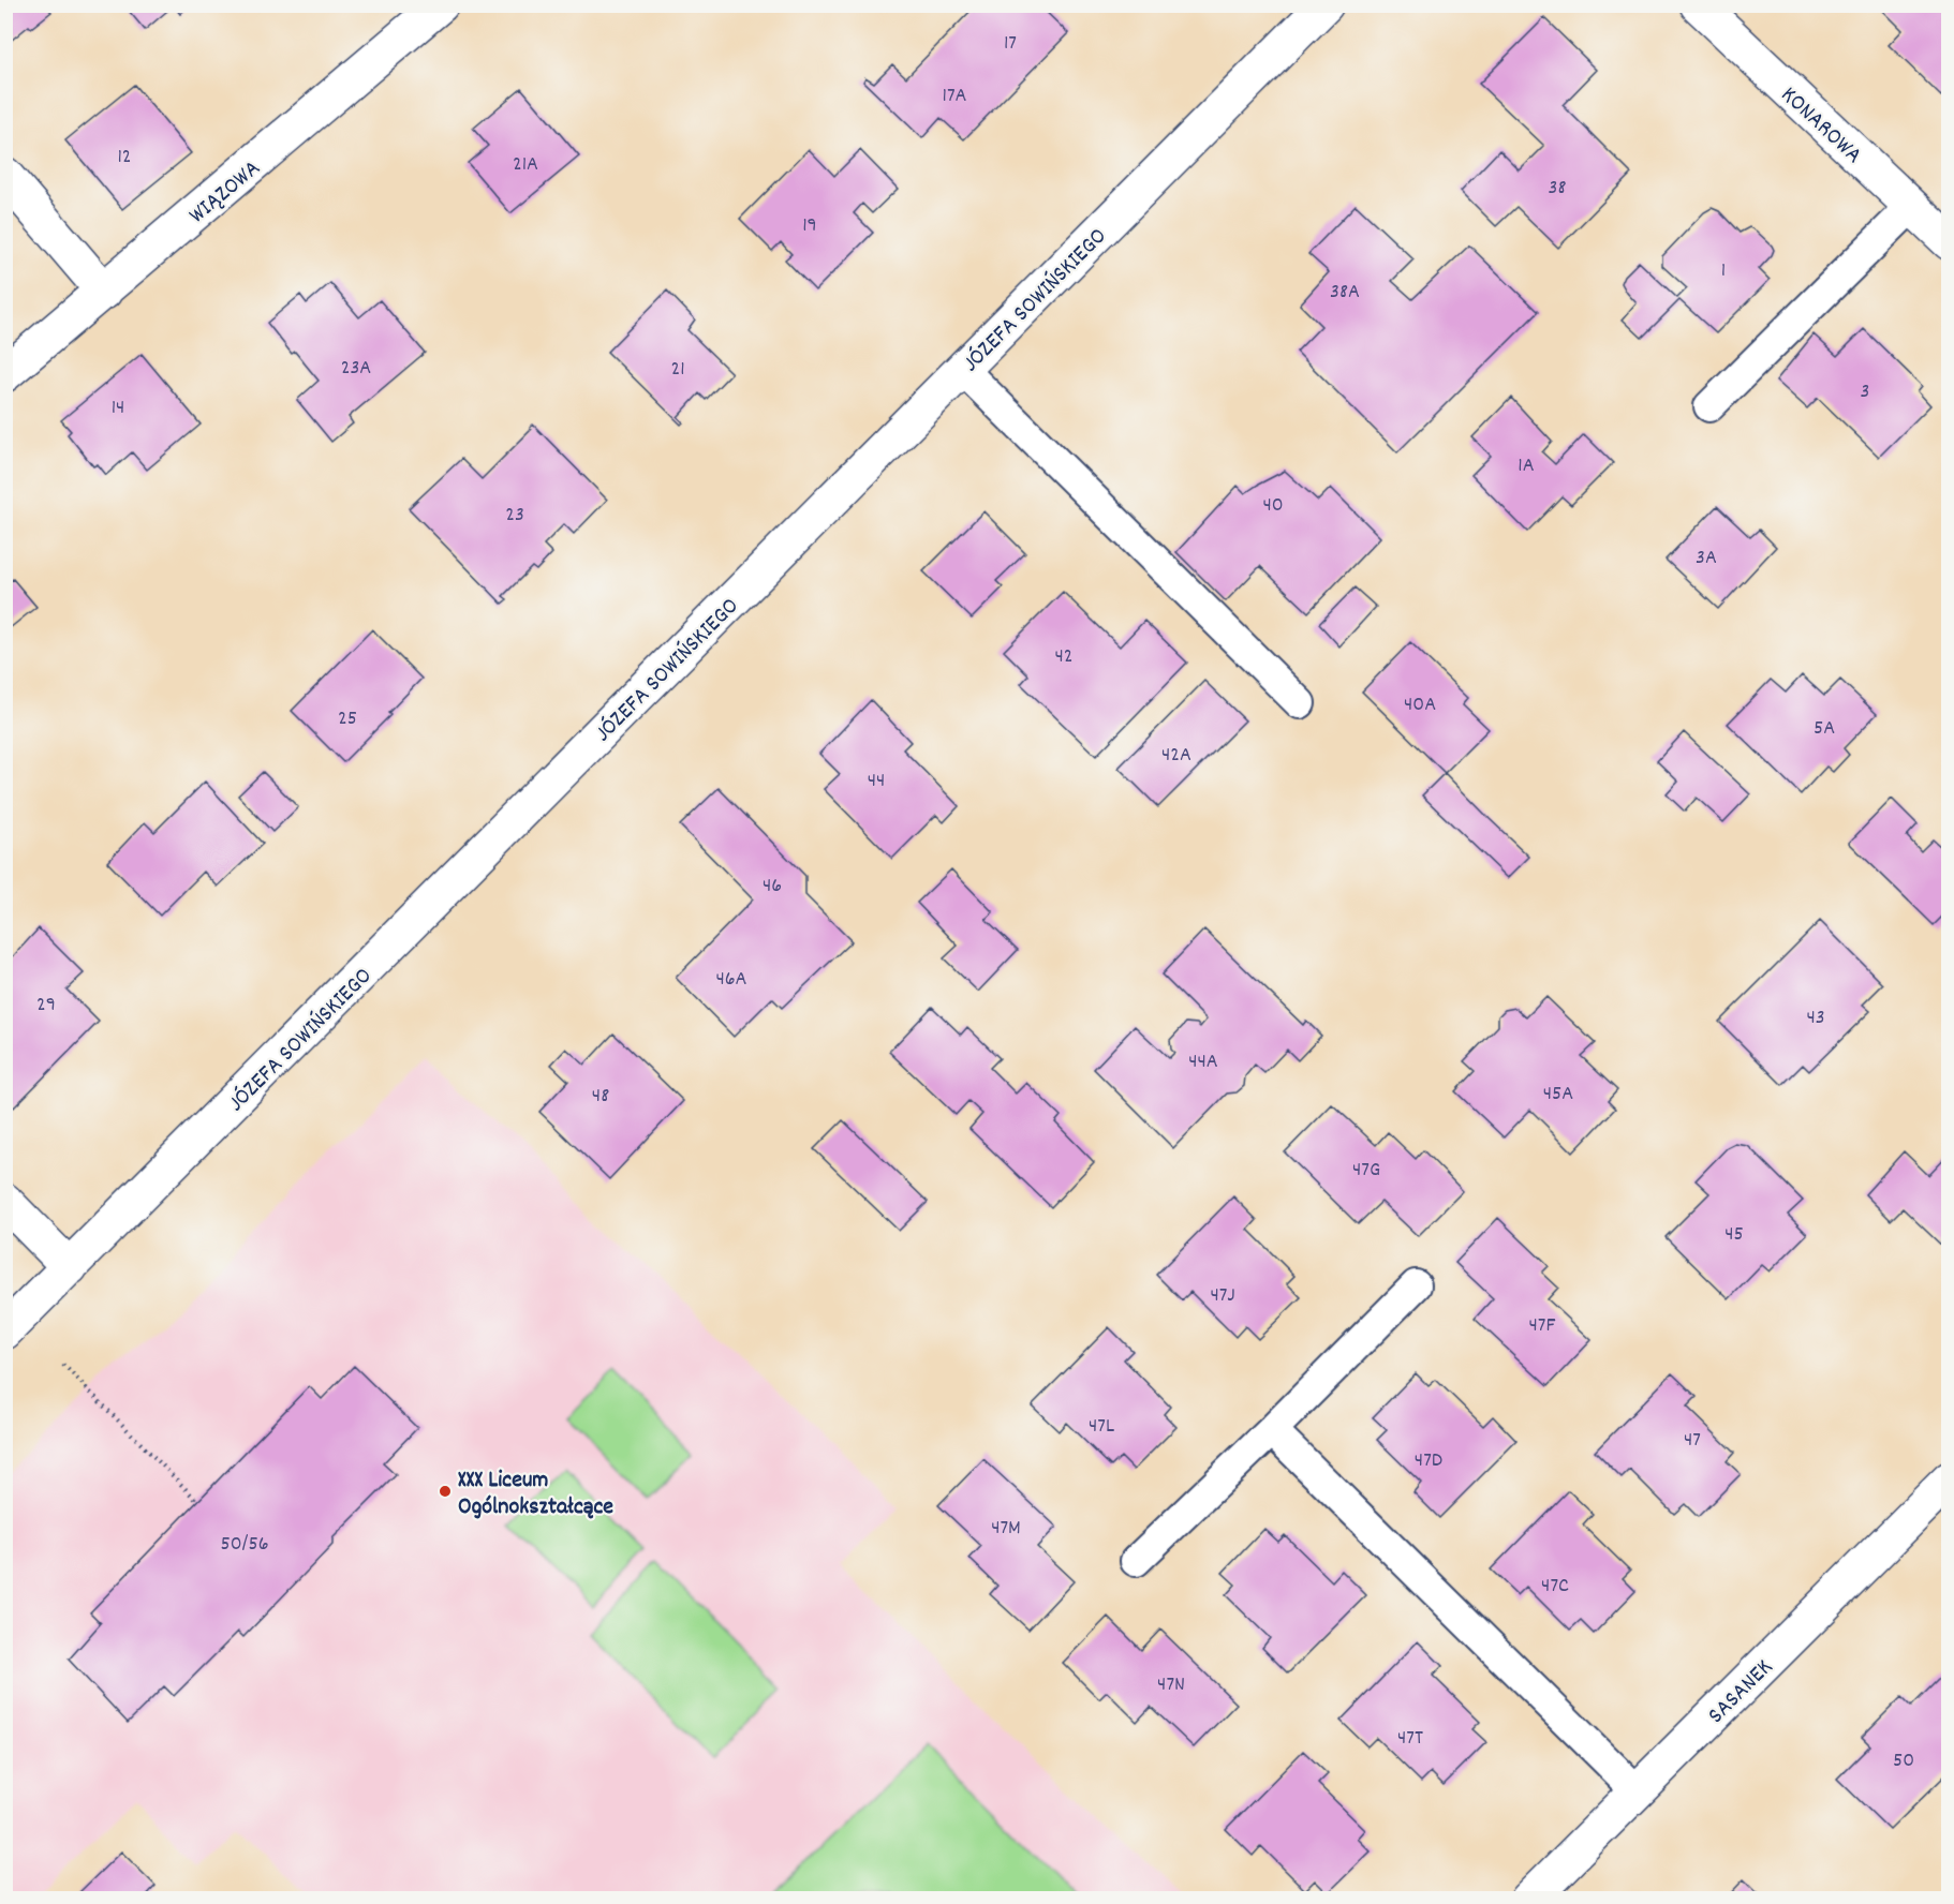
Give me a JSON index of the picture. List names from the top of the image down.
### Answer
{
  "streets": {
    "street": [
      "KONAROWA",
      "WIĄZOWA",
      "JÓZEFA SOWIŃSKIEGO",
      "SASANEK"
    ]
  },
  "places": ["XXX Liceum Ogólnokształcące"],
  "house_numbers": [
    "17",
    "17A",
    "12",
    "21A",
    "38",
    "19",
    "1",
    "38A",
    "23A",
    "21",
    "3",
    "14",
    "1A",
    "40",
    "23",
    "3A",
    "42",
    "40A",
    "25",
    "5A",
    "42A",
    "44",
    "46",
    "46A",
    "29",
    "43",
    "44A",
    "45A",
    "48",
    "47G",
    "45",
    "47J",
    "47F",
    "47L",
    "47",
    "47D",
    "47M",
    "50/56",
    "47C",
    "47N",
    "47T",
    "50"
  ]
}
